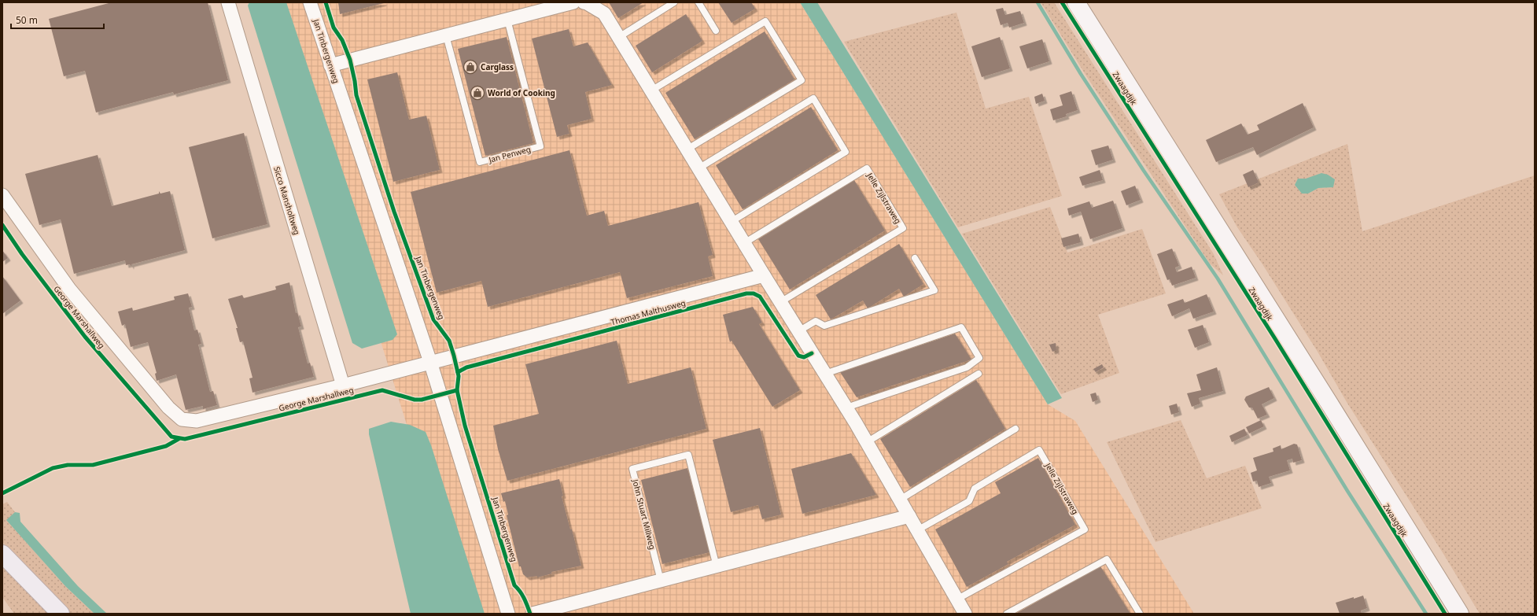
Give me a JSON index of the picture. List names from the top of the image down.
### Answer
{
  "streets": {
    "street": [
      "Jan Tinbergenweg",
      "Zwaagdijk",
      "Sicco Mansholtweg",
      "Thomas Malthusweg",
      "George Marshallweg"
    ],
    "lane": ["Jan Penweg", "Jelle Zijlstraweg", "John Stuart Millweg"]
  },
  "crossings": [
    ["Jan Tinbergenweg", "Thomas Malthusweg"],
    ["Jan Tinbergenweg", "George Marshallweg"],
    ["Sicco Mansholtweg", "George Marshallweg"],
    ["Thomas Malthusweg", "George Marshallweg"]
  ],
  "places": {
    "shop": ["Carglass", "World of Cooking"]
  },
  "scale_bar": "50 m"
}
